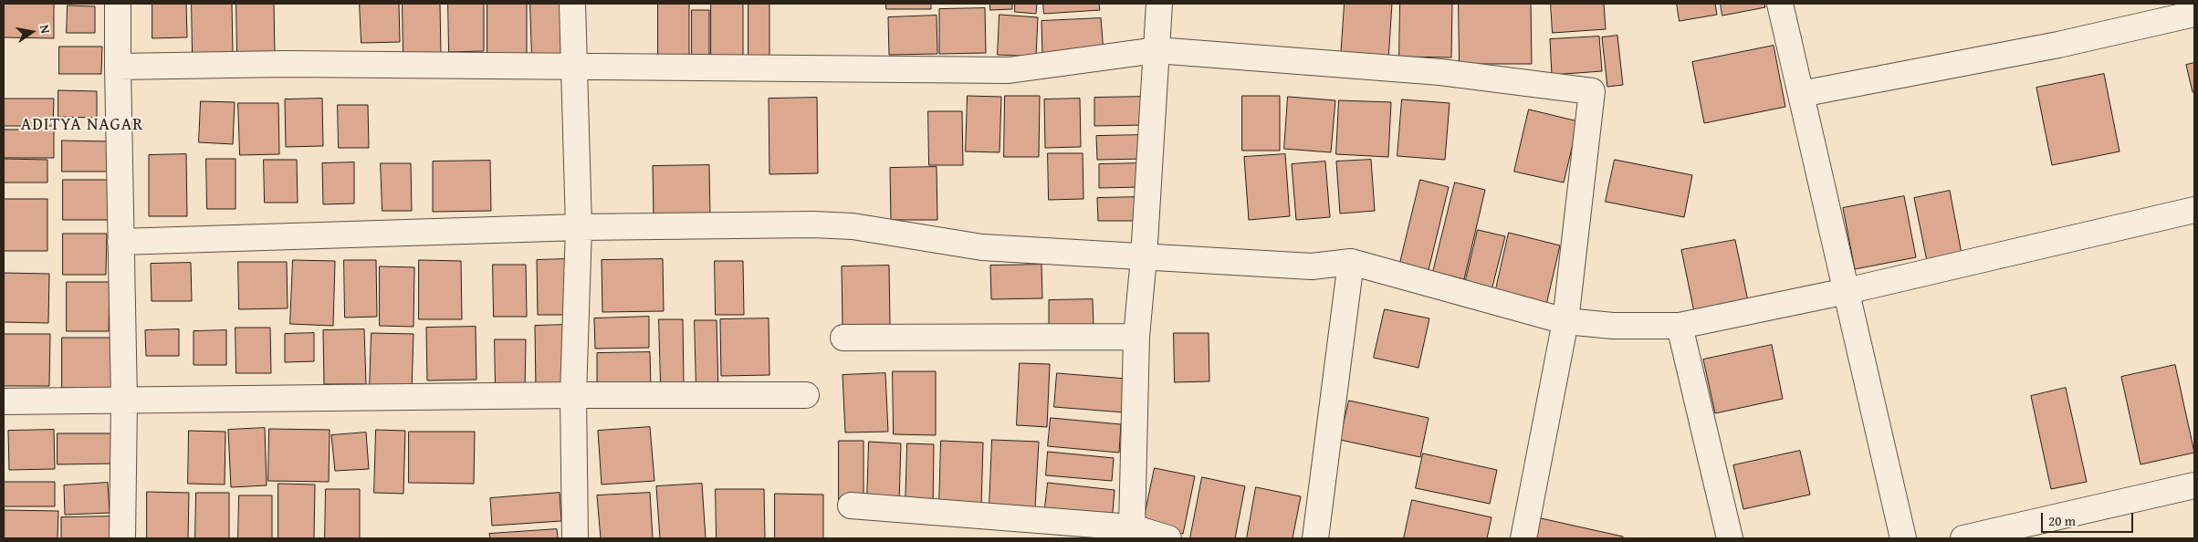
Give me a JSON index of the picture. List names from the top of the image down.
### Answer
{
  "districts": ["ADITYA NAGAR"],
  "scale_bar": "20 m",
  "north": "right"
}
